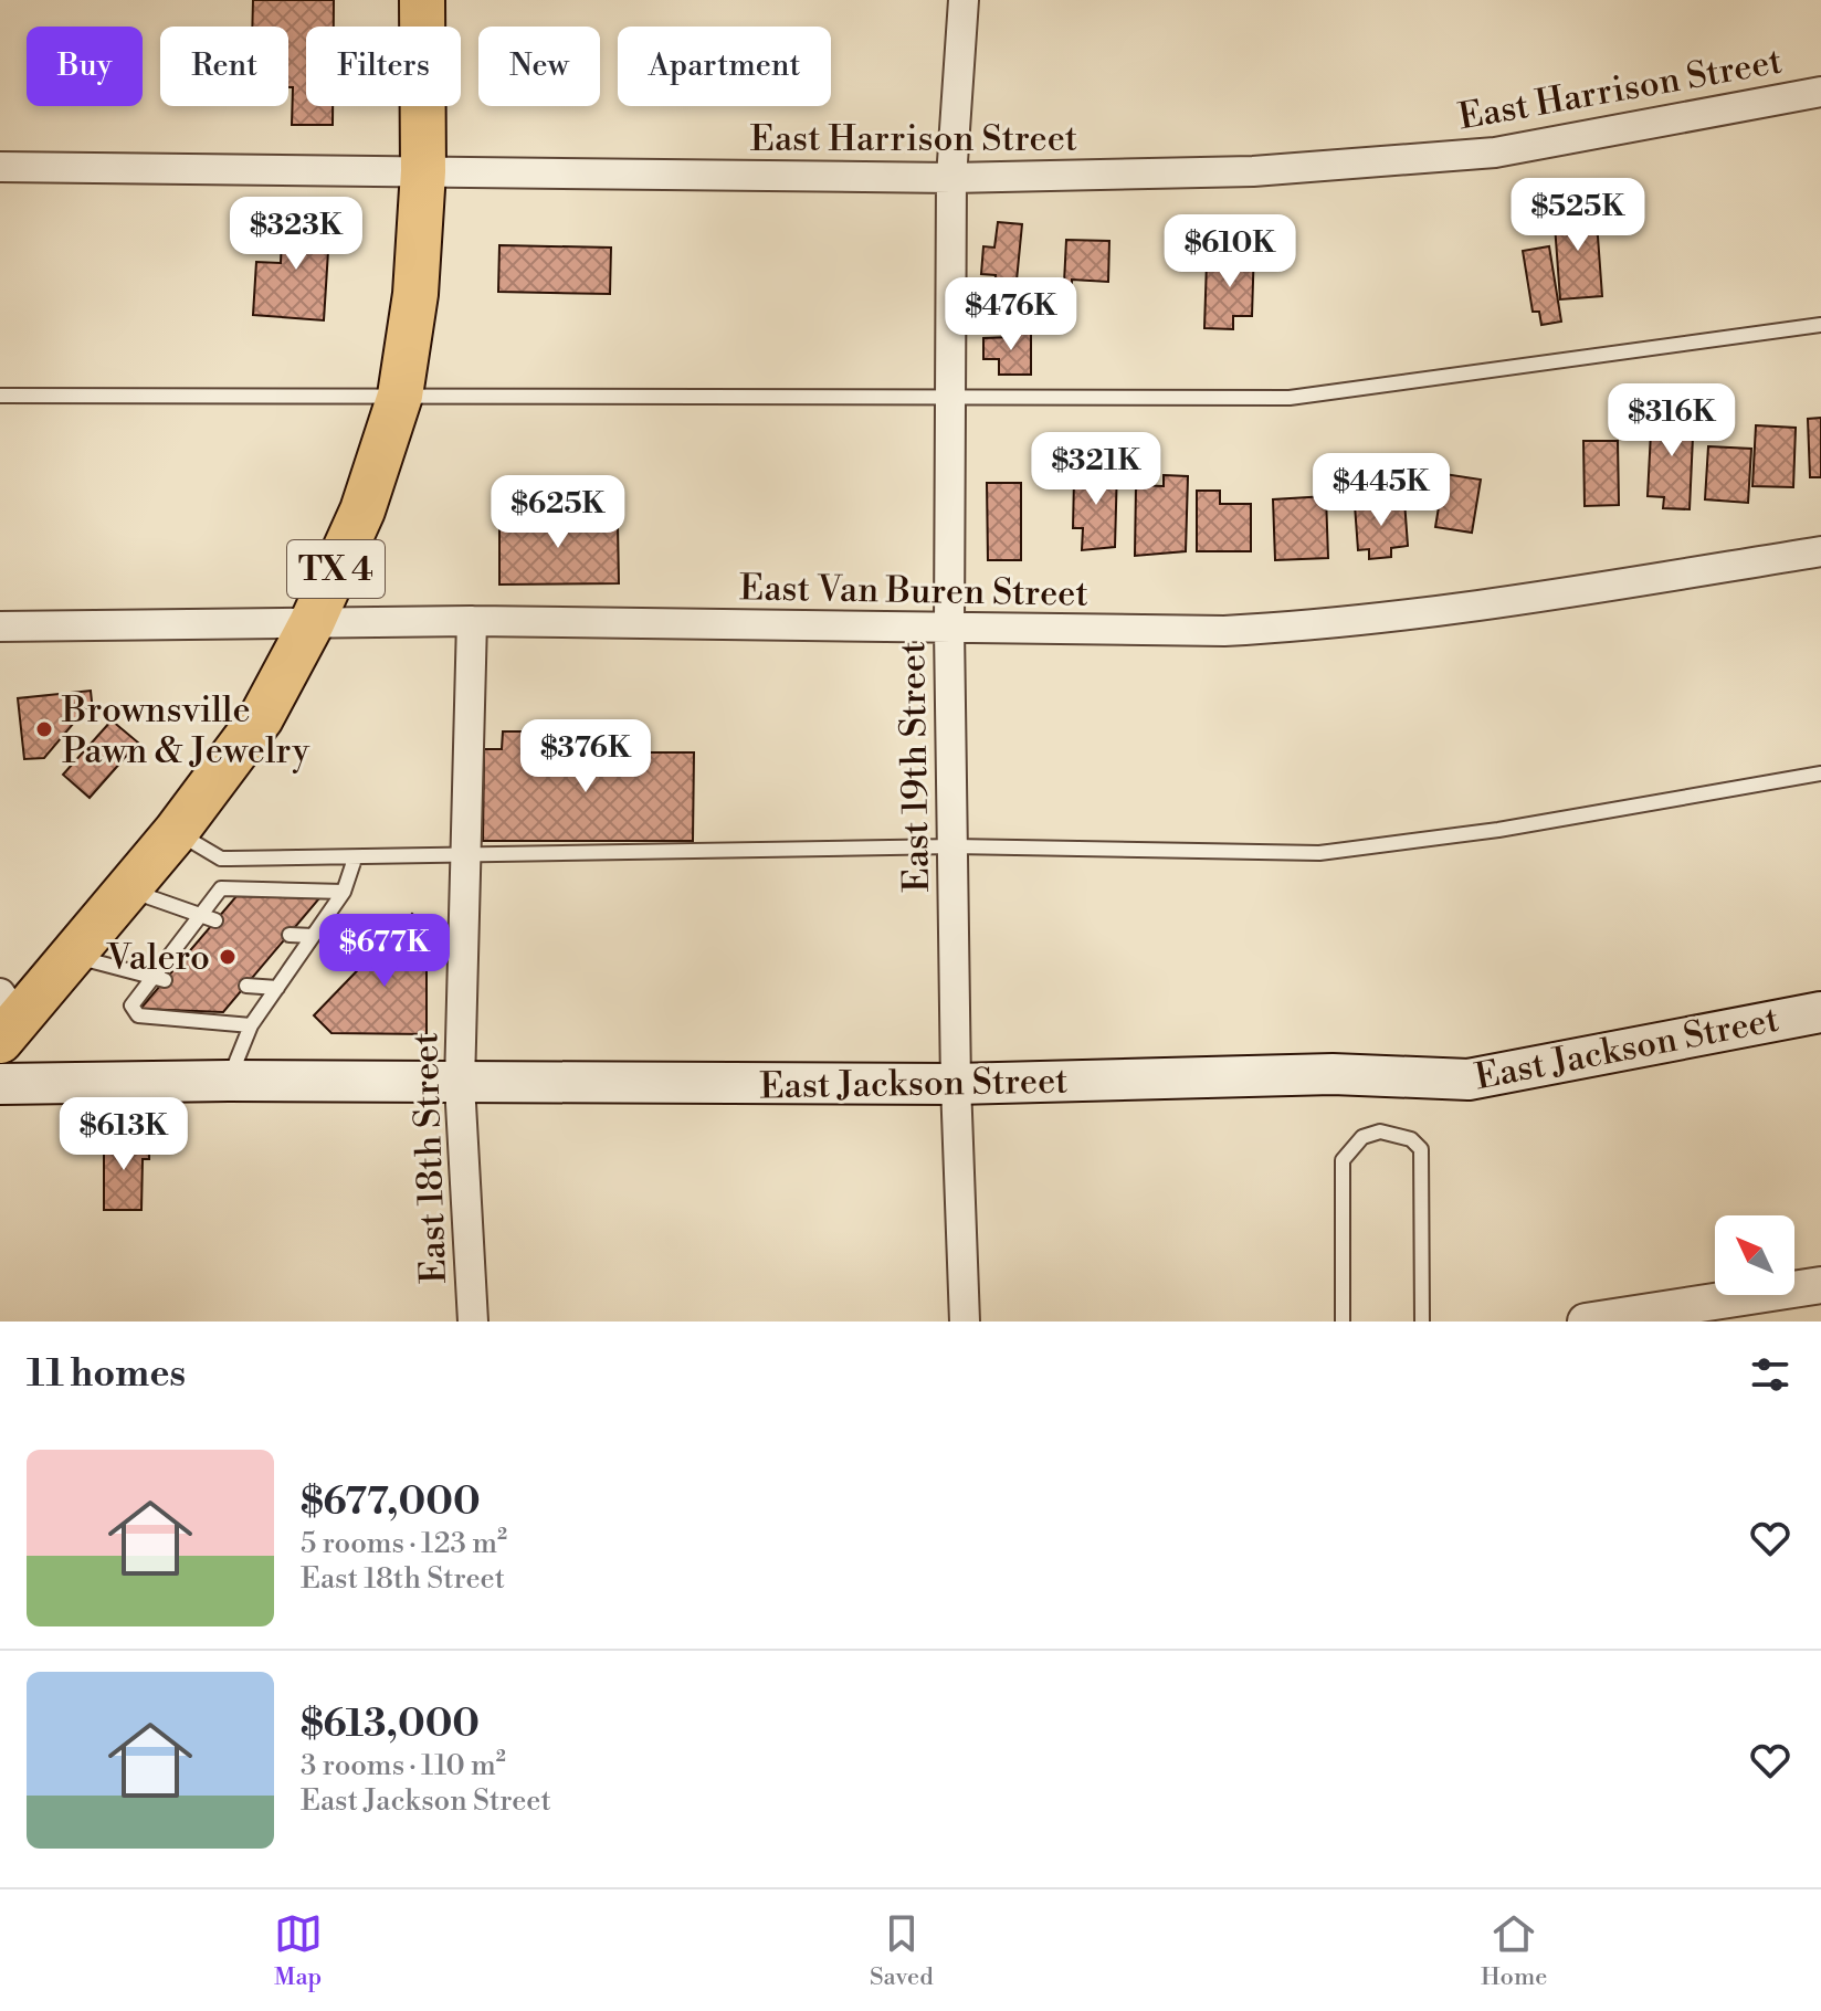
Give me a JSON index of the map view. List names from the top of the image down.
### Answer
{
  "streets": {
    "main road": ["TX 4", "East Jackson Street"],
    "street": [
      "East Harrison Street",
      "East Van Buren Street",
      "East 19th Street",
      "East 18th Street"
    ]
  },
  "crossings": [
    ["East Harrison Street", "TX 4"],
    ["East Harrison Street", "East 19th Street"],
    ["TX 4", "East Van Buren Street"],
    ["East Van Buren Street", "East 19th Street"],
    ["East Van Buren Street", "East 18th Street"],
    ["East 19th Street", "East Jackson Street"],
    ["East Jackson Street", "East 18th Street"]
  ],
  "places": ["Brownsville Pawn & Jewelry", "Valero"],
  "north": "top left",
  "page": {
    "chip": [
      "Buy",
      "Rent",
      "Filters",
      "New",
      "Apartment"
    ],
    "price": [
      "$525K",
      "$323K",
      "$610K",
      "$476K",
      "$316K",
      "$321K",
      "$445K",
      "$625K",
      "$376K",
      "$677K",
      "$613K"
    ],
    "heading": "11 homes",
    "list": [
      {
        "name": "$677,000",
        "note": "5 rooms · 123 m² · East 18th Street"
      },
      {
        "name": "$613,000",
        "note": "3 rooms · 110 m² · East Jackson Street"
      }
    ],
    "tabs": ["Map", "Saved", "Home"]
  }
}
